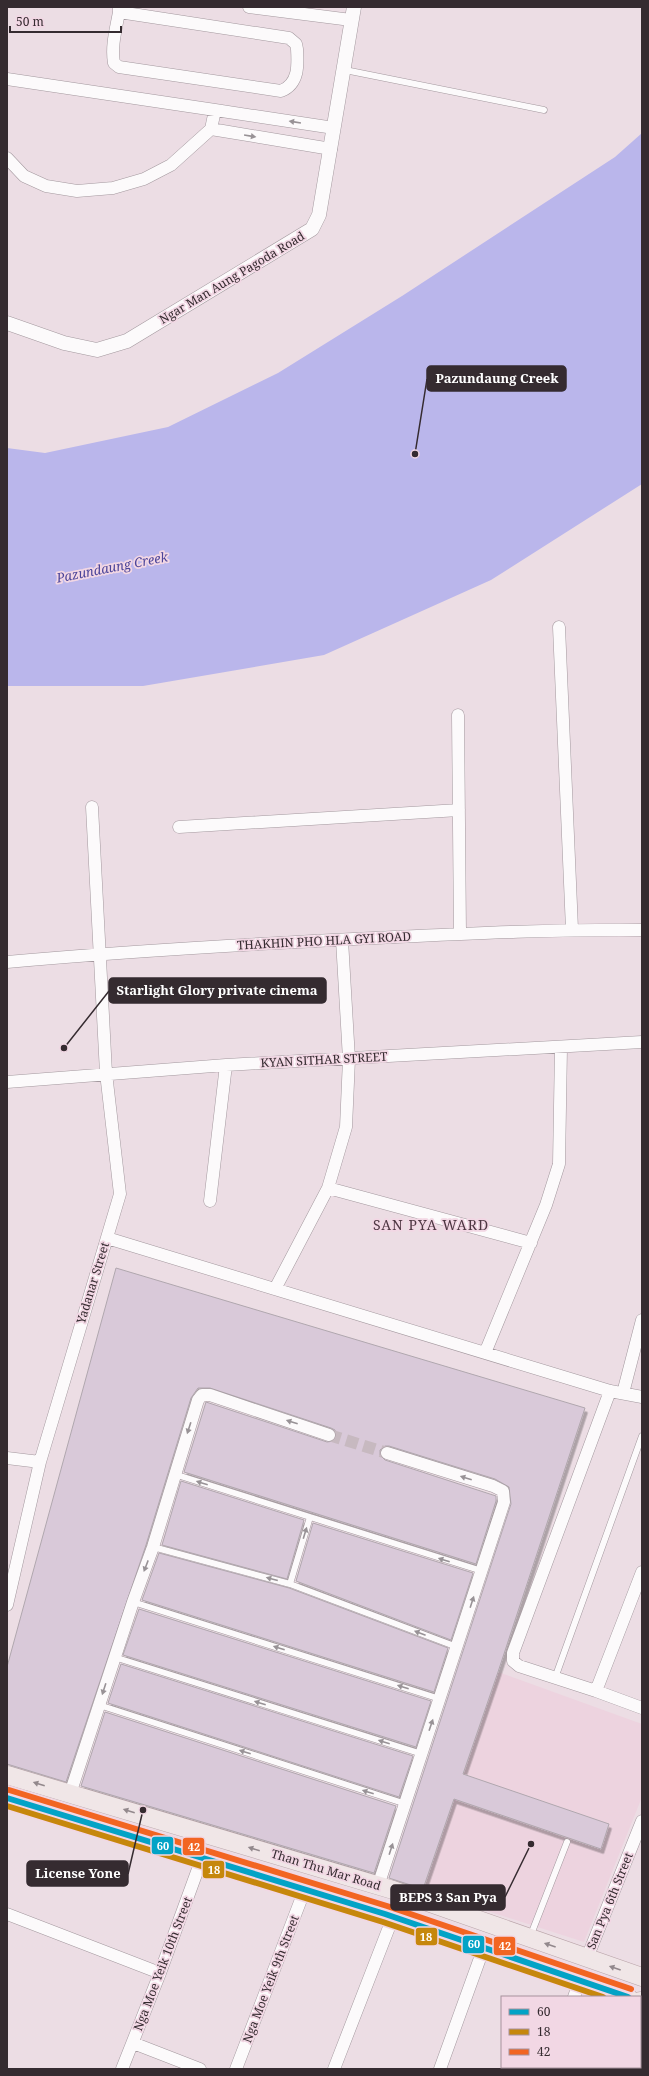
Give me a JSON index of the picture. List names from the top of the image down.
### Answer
{
  "streets": {
    "main road": ["Than Thu Mar Road"],
    "street": [
      "Ngar Man Aung Pagoda Road",
      "THAKHIN PHO HLA GYI ROAD",
      "KYAN SITHAR STREET",
      "Yadanar Street",
      "San Pya 6th Street",
      "Nga Moe Yeik 10th Street",
      "Nga Moe Yeik 9th Street"
    ]
  },
  "crossings": [
    ["THAKHIN PHO HLA GYI ROAD", "Yadanar Street"],
    ["KYAN SITHAR STREET", "Yadanar Street"],
    ["Than Thu Mar Road", "San Pya 6th Street"],
    ["Than Thu Mar Road", "Nga Moe Yeik 10th Street"],
    ["Than Thu Mar Road", "Nga Moe Yeik 9th Street"]
  ],
  "districts": ["SAN PYA WARD"],
  "water": ["Pazundaung Creek"],
  "places": [
    "Pazundaung Creek",
    "Starlight Glory private cinema",
    "License Yone",
    "BEPS 3 San Pya"
  ],
  "lines": ["transit line 42", "transit line 60", "transit line 18"],
  "legend": ["60", "18", "42"],
  "scale_bar": "50 m"
}
